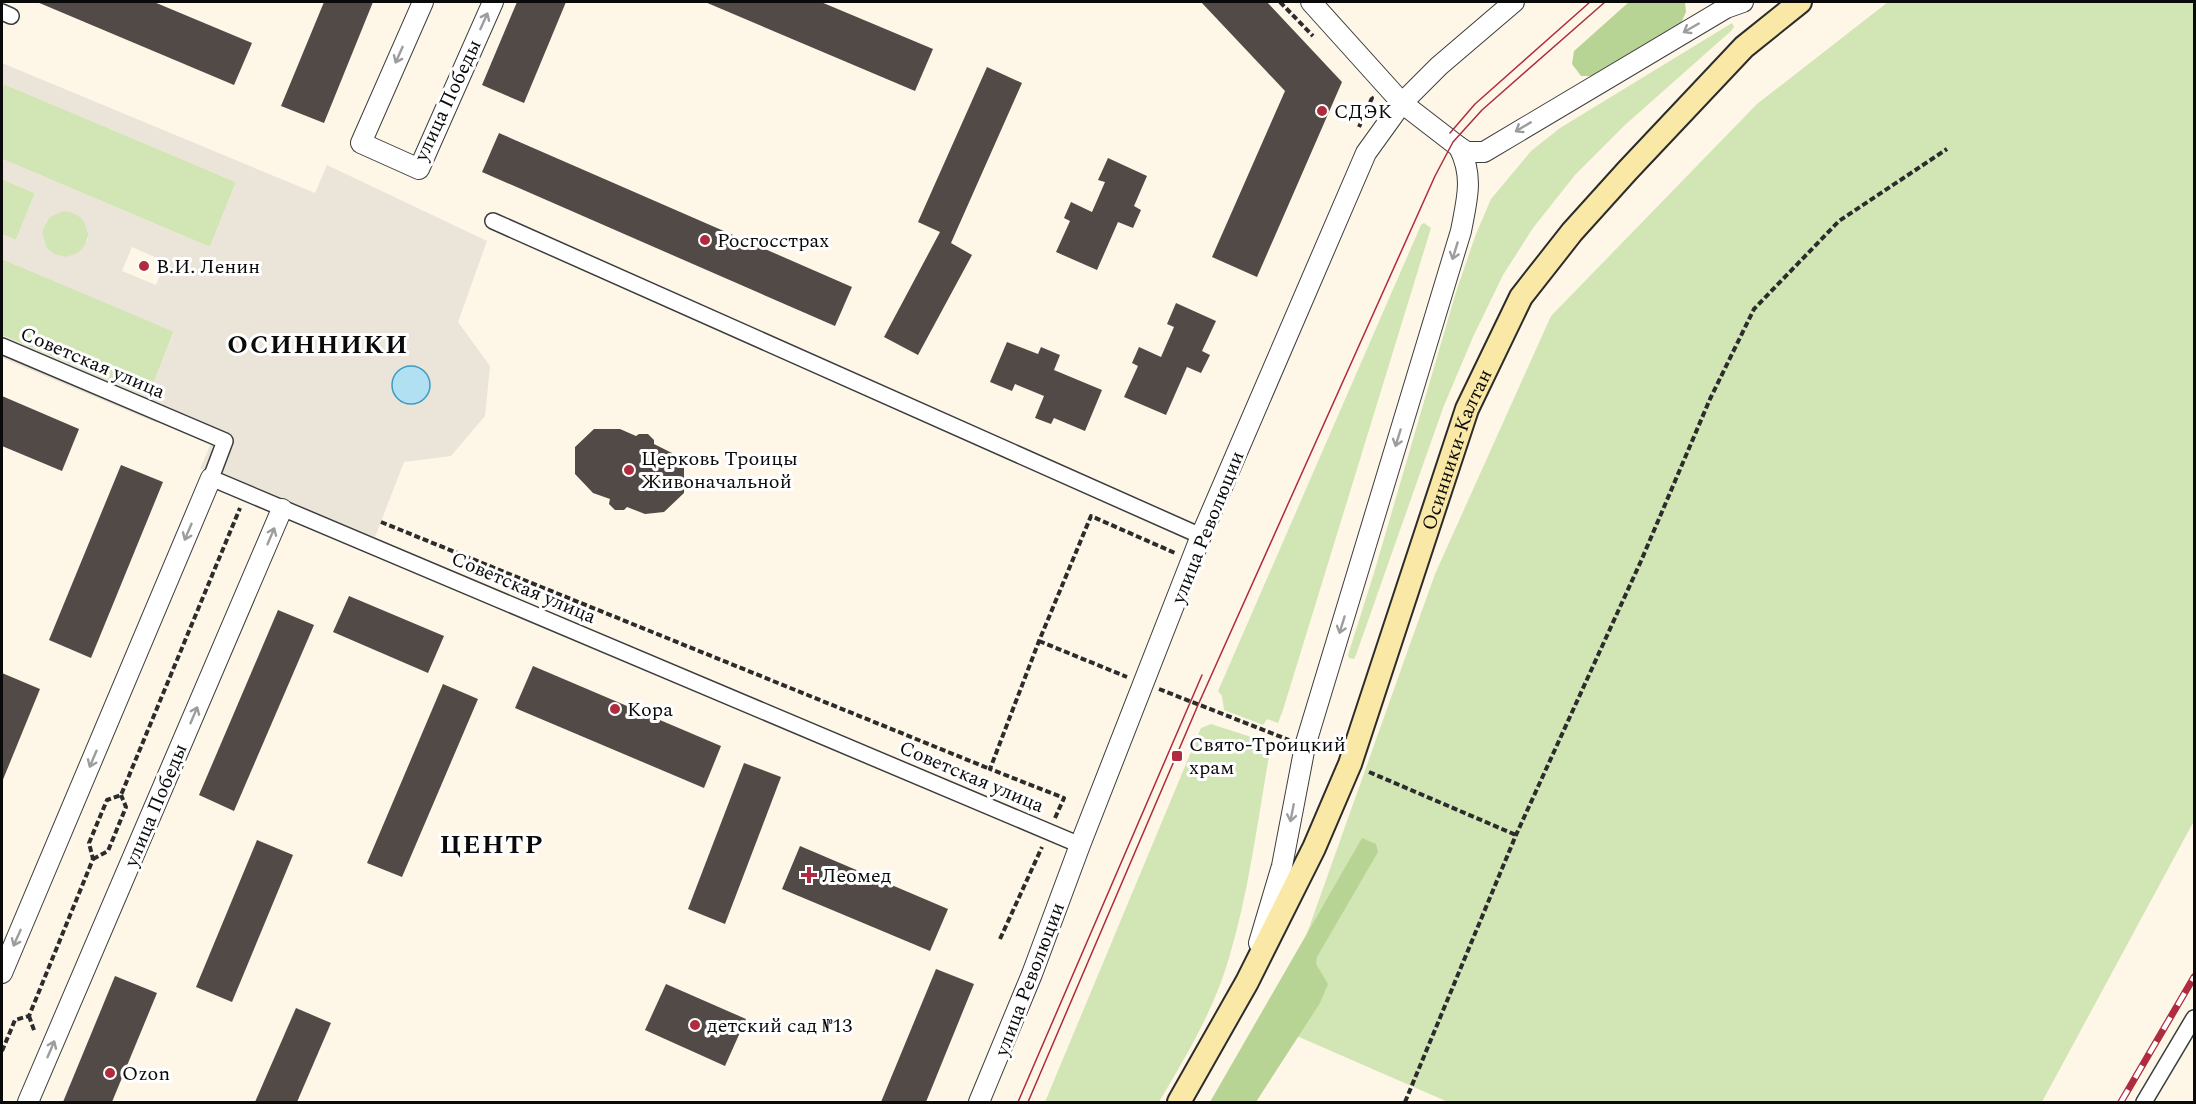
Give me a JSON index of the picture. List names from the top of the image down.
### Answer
{
  "streets": {
    "main road": ["Осинники-Калтан"],
    "street": ["улица Победы", "Советская улица", "улица Революции"]
  },
  "crossings": [
    ["улица Победы", "Советская улица"],
    ["Советская улица", "улица Революции"]
  ],
  "districts": ["ОСИННИКИ", "ЦЕНТР"],
  "places": {
    "other": [
      "СДЭК",
      "Росгосстрах",
      "В.И. Ленин",
      "Церковь Троицы Живоначальной",
      "Кора",
      "детский сад №13",
      "Ozon"
    ],
    "transit": ["Свято-Троицкий храм"],
    "health": ["Леомед"]
  }
}
